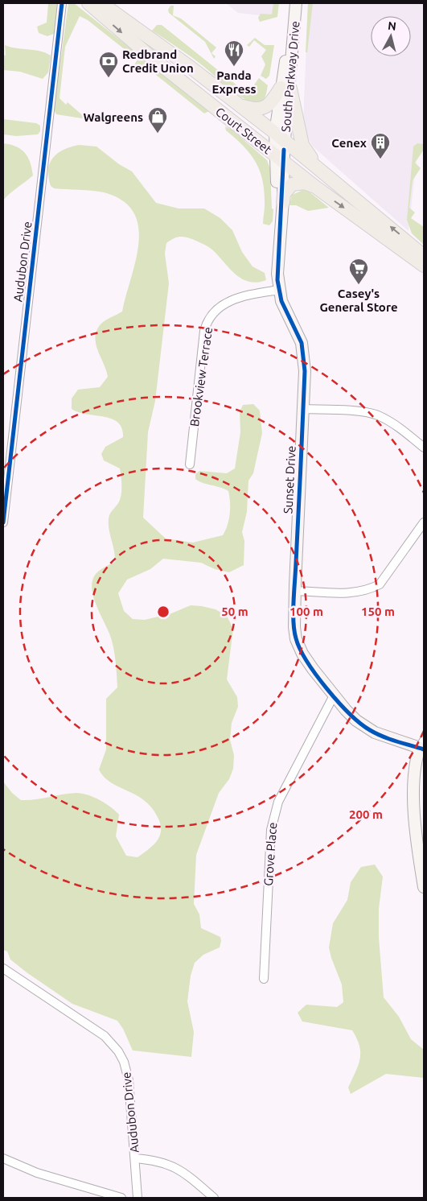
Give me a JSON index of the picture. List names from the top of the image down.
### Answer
{
  "streets": {
    "main road": ["Court Street"],
    "street": [
      "South Parkway Drive",
      "Audubon Drive",
      "Brookview Terrace",
      "Sunset Drive",
      "Grove Place"
    ]
  },
  "crossings": [
    ["South Parkway Drive", "Court Street"],
    ["South Parkway Drive", "Sunset Drive"],
    ["Court Street", "Sunset Drive"],
    ["Brookview Terrace", "Sunset Drive"],
    ["Sunset Drive", "Grove Place"]
  ],
  "places": {
    "restaurant": ["Panda Express"],
    "bank": ["Redbrand Credit Union"],
    "shop": ["Walgreens"],
    "building": ["Cenex"],
    "supermarket": ["Casey's General Store"]
  },
  "north": "top",
  "rings": [
    "50 m",
    "100 m",
    "150 m",
    "200 m"
  ]
}
